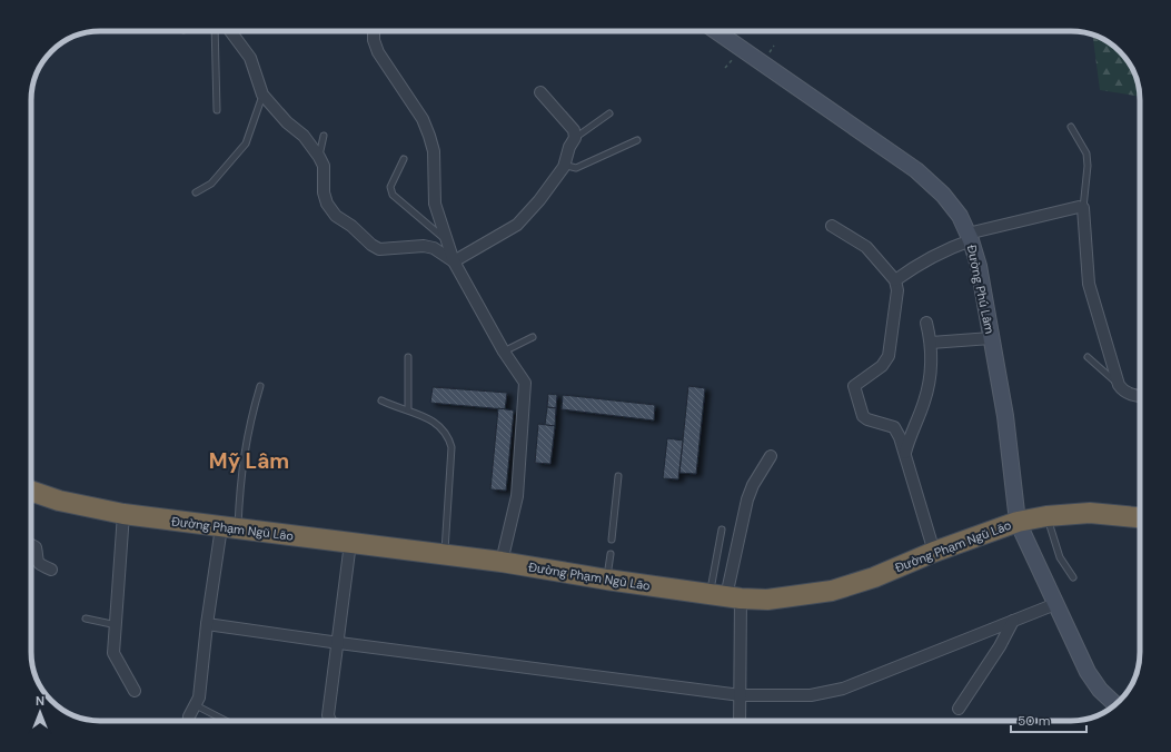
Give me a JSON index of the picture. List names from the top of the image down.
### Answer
{
  "streets": {
    "highway": ["Đường Phạm Ngũ Lão"],
    "main road": ["Đường Phú Lâm"]
  },
  "crossings": [
    ["Đường Phú Lâm", "Đường Phạm Ngũ Lão"]
  ],
  "districts": ["Mỹ Lâm"],
  "scale_bar": "50 m",
  "north": "top"
}
